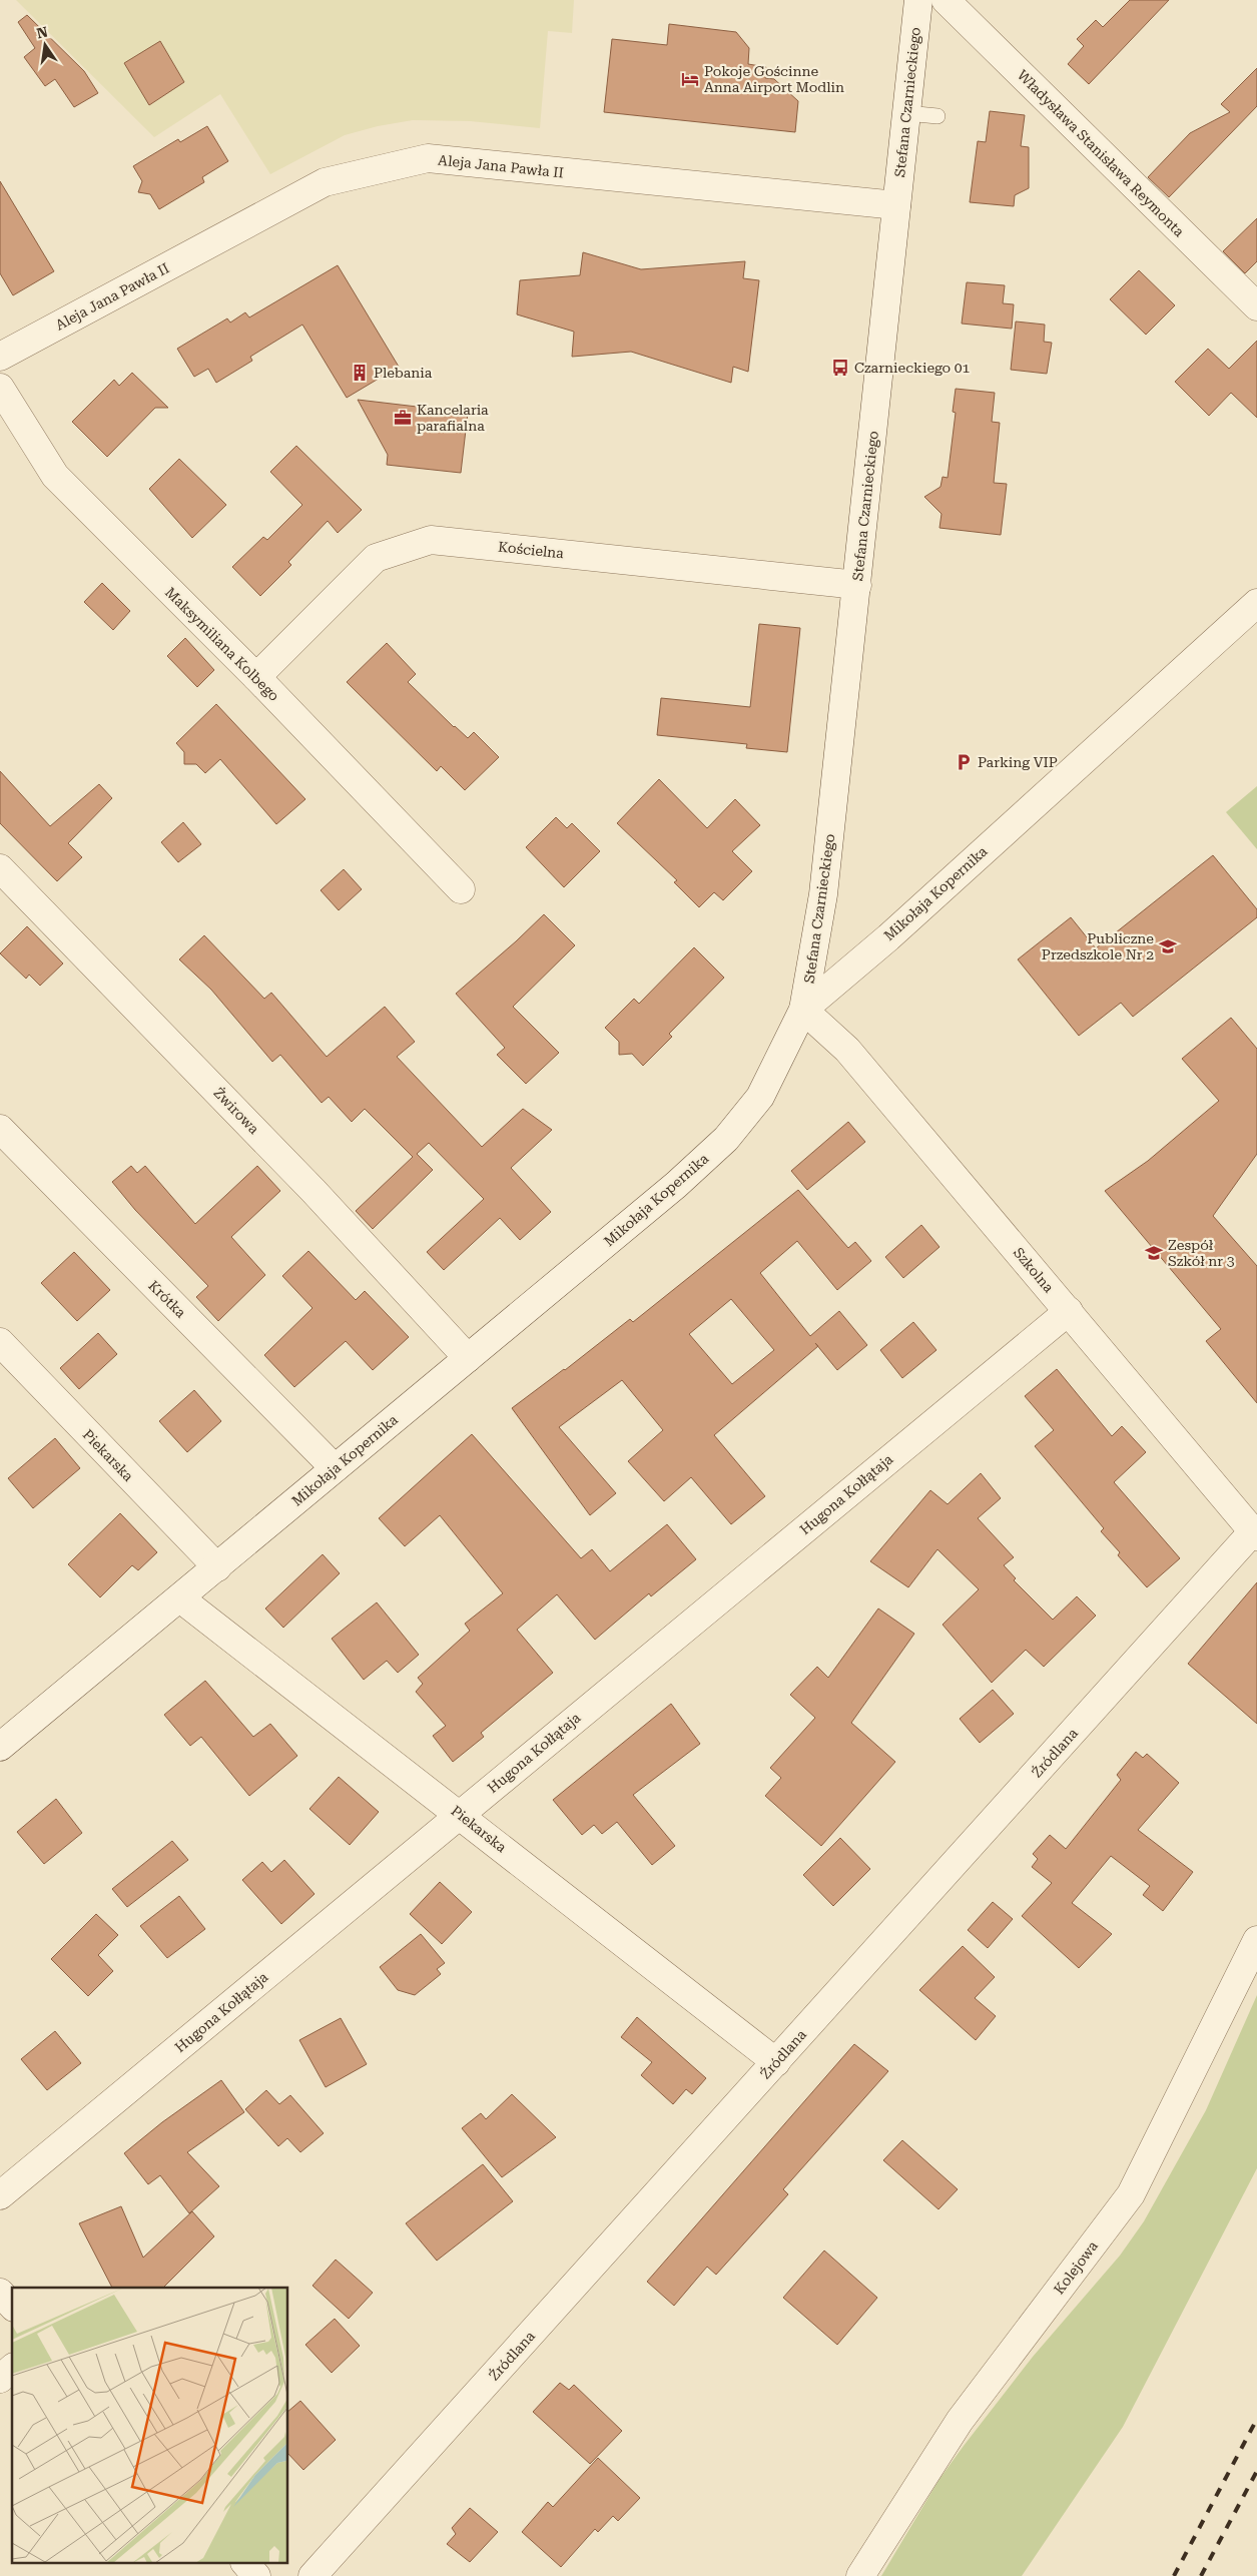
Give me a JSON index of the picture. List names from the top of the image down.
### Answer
{
  "streets": {
    "street": [
      "Stefana Czarnieckiego",
      "Władysława Stanisława Reymonta",
      "Aleja Jana Pawła II",
      "Kościelna",
      "Maksymiliana Kolbego",
      "Mikołaja Kopernika",
      "Żwirowa",
      "Szkolna",
      "Krótka",
      "Piekarska",
      "Hugona Kołłątaja",
      "Źródlana",
      "Kolejowa"
    ]
  },
  "crossings": [
    ["Stefana Czarnieckiego", "Aleja Jana Pawła II"],
    ["Stefana Czarnieckiego", "Kościelna"],
    ["Stefana Czarnieckiego", "Mikołaja Kopernika"],
    ["Stefana Czarnieckiego", "Szkolna"],
    ["Kościelna", "Maksymiliana Kolbego"],
    ["Mikołaja Kopernika", "Żwirowa"],
    ["Mikołaja Kopernika", "Szkolna"],
    ["Mikołaja Kopernika", "Krótka"],
    ["Mikołaja Kopernika", "Piekarska"],
    ["Szkolna", "Hugona Kołłątaja"],
    ["Szkolna", "Źródlana"],
    ["Piekarska", "Hugona Kołłątaja"],
    ["Piekarska", "Źródlana"]
  ],
  "places": {
    "hotel": ["Pokoje Gościnne Anna Airport Modlin"],
    "bus stop": ["Czarnieckiego 01"],
    "building": ["Plebania"],
    "office": ["Kancelaria parafialna"],
    "parking": ["Parking VIP"],
    "school or university": ["Publiczne Przedszkole Nr 2", "Zespół Szkół nr 3"]
  },
  "north": "top"
}
